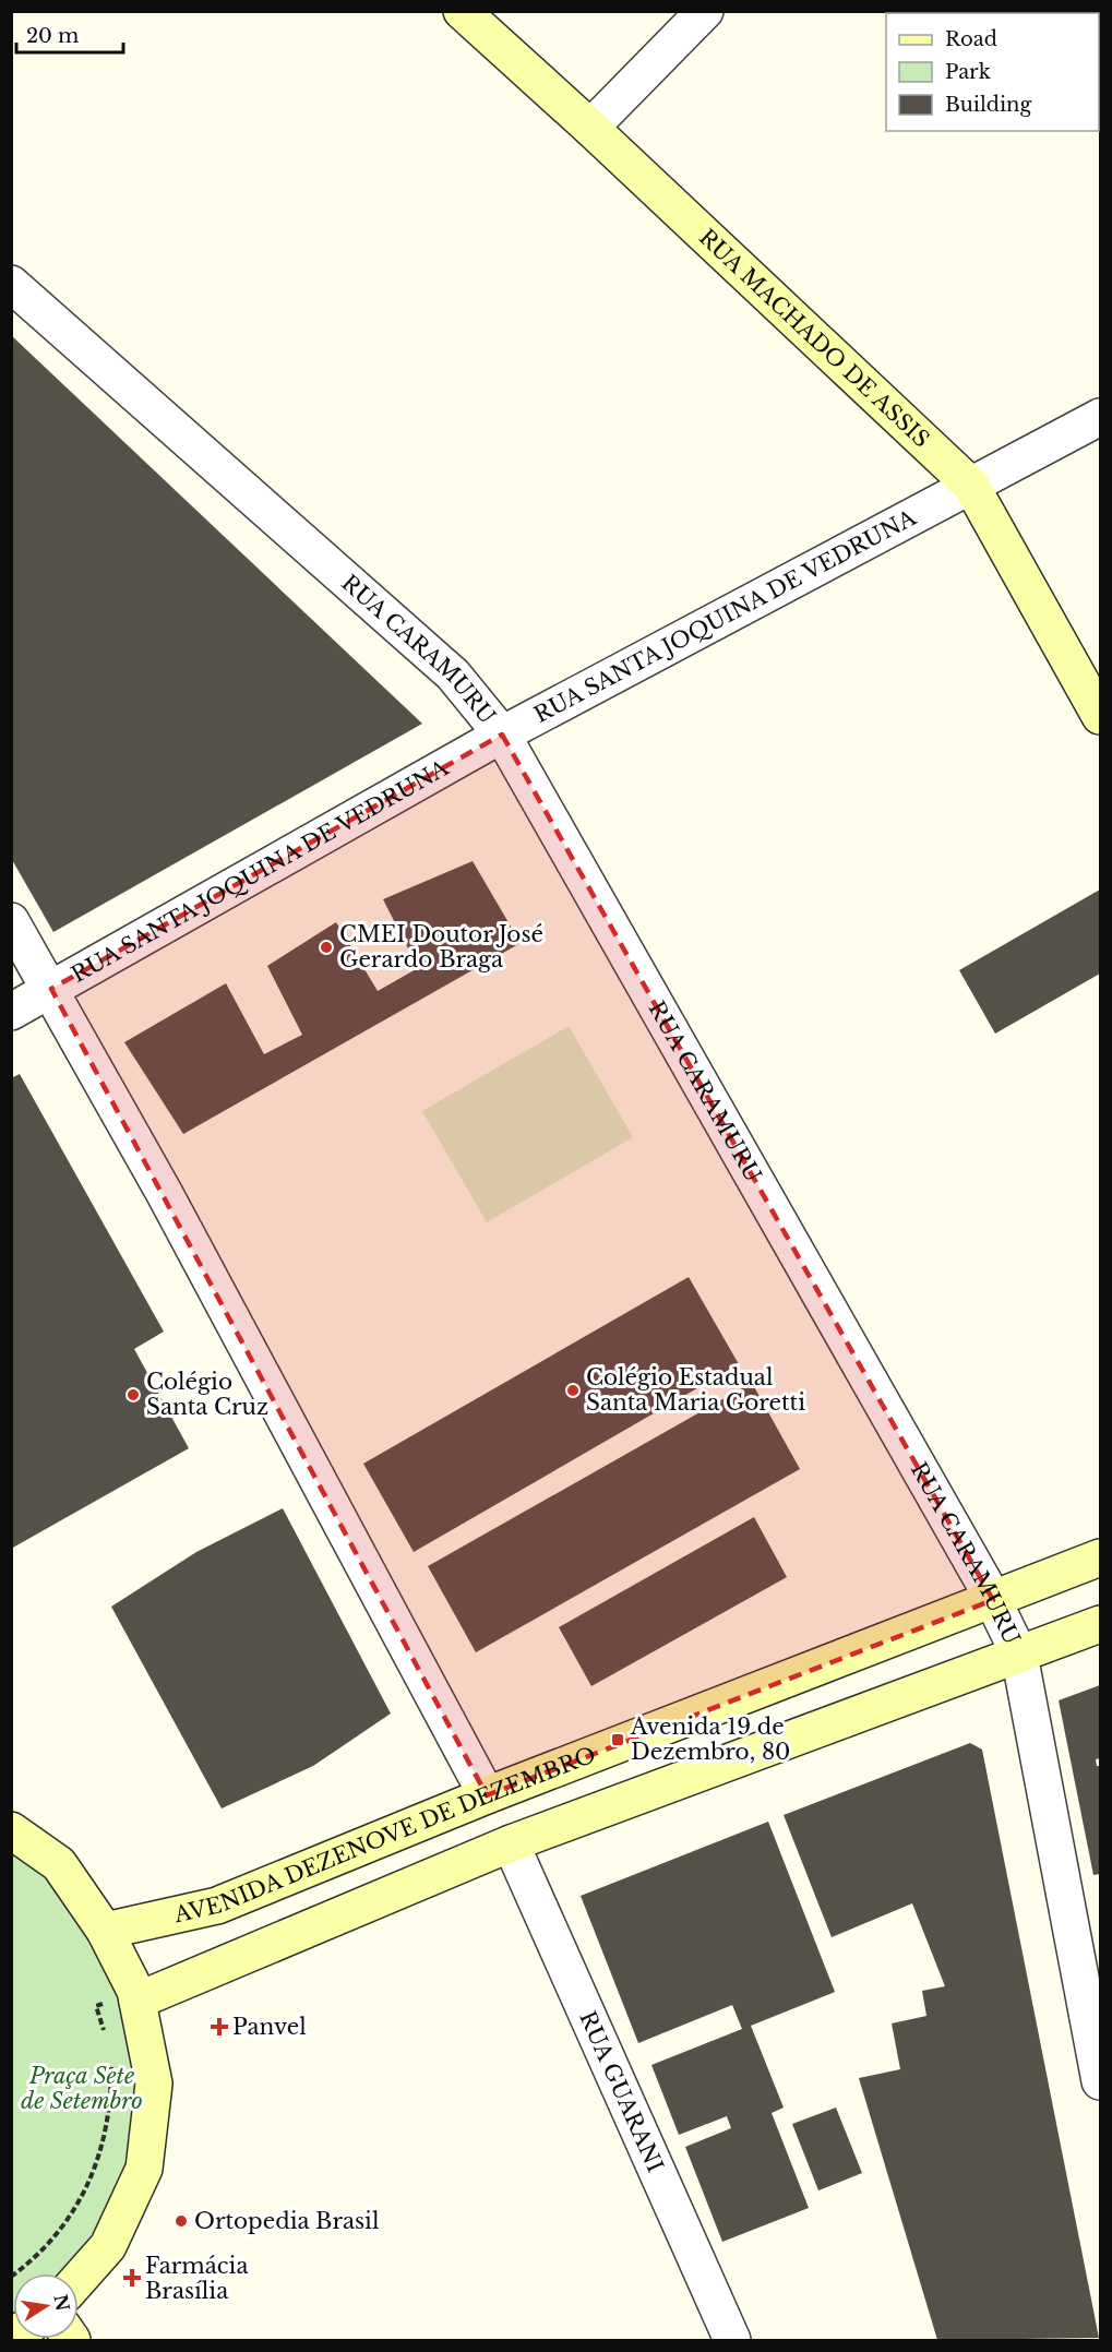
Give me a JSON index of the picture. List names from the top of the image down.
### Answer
{
  "streets": {
    "main road": ["RUA MACHADO DE ASSIS", "AVENIDA DEZENOVE DE DEZEMBRO"],
    "street": ["RUA SANTA JOQUINA DE VEDRUNA", "RUA CARAMURU", "RUA GUARANI"]
  },
  "crossings": [
    ["RUA MACHADO DE ASSIS", "RUA SANTA JOQUINA DE VEDRUNA"],
    ["RUA SANTA JOQUINA DE VEDRUNA", "RUA CARAMURU"],
    ["RUA CARAMURU", "AVENIDA DEZENOVE DE DEZEMBRO"]
  ],
  "parks": ["Praça Sete de Setembro"],
  "places": {
    "other": [
      "CMEI Doutor José Gerardo Braga",
      "Colégio Estadual Santa Maria Goretti",
      "Colégio Santa Cruz",
      "Ortopedia Brasil"
    ],
    "transit": ["Avenida 19 de Dezembro, 80"],
    "health": ["Panvel", "Farmácia Brasília"]
  },
  "legend": ["Road", "Park", "Building"],
  "scale_bar": "20 m",
  "north": "right"
}
